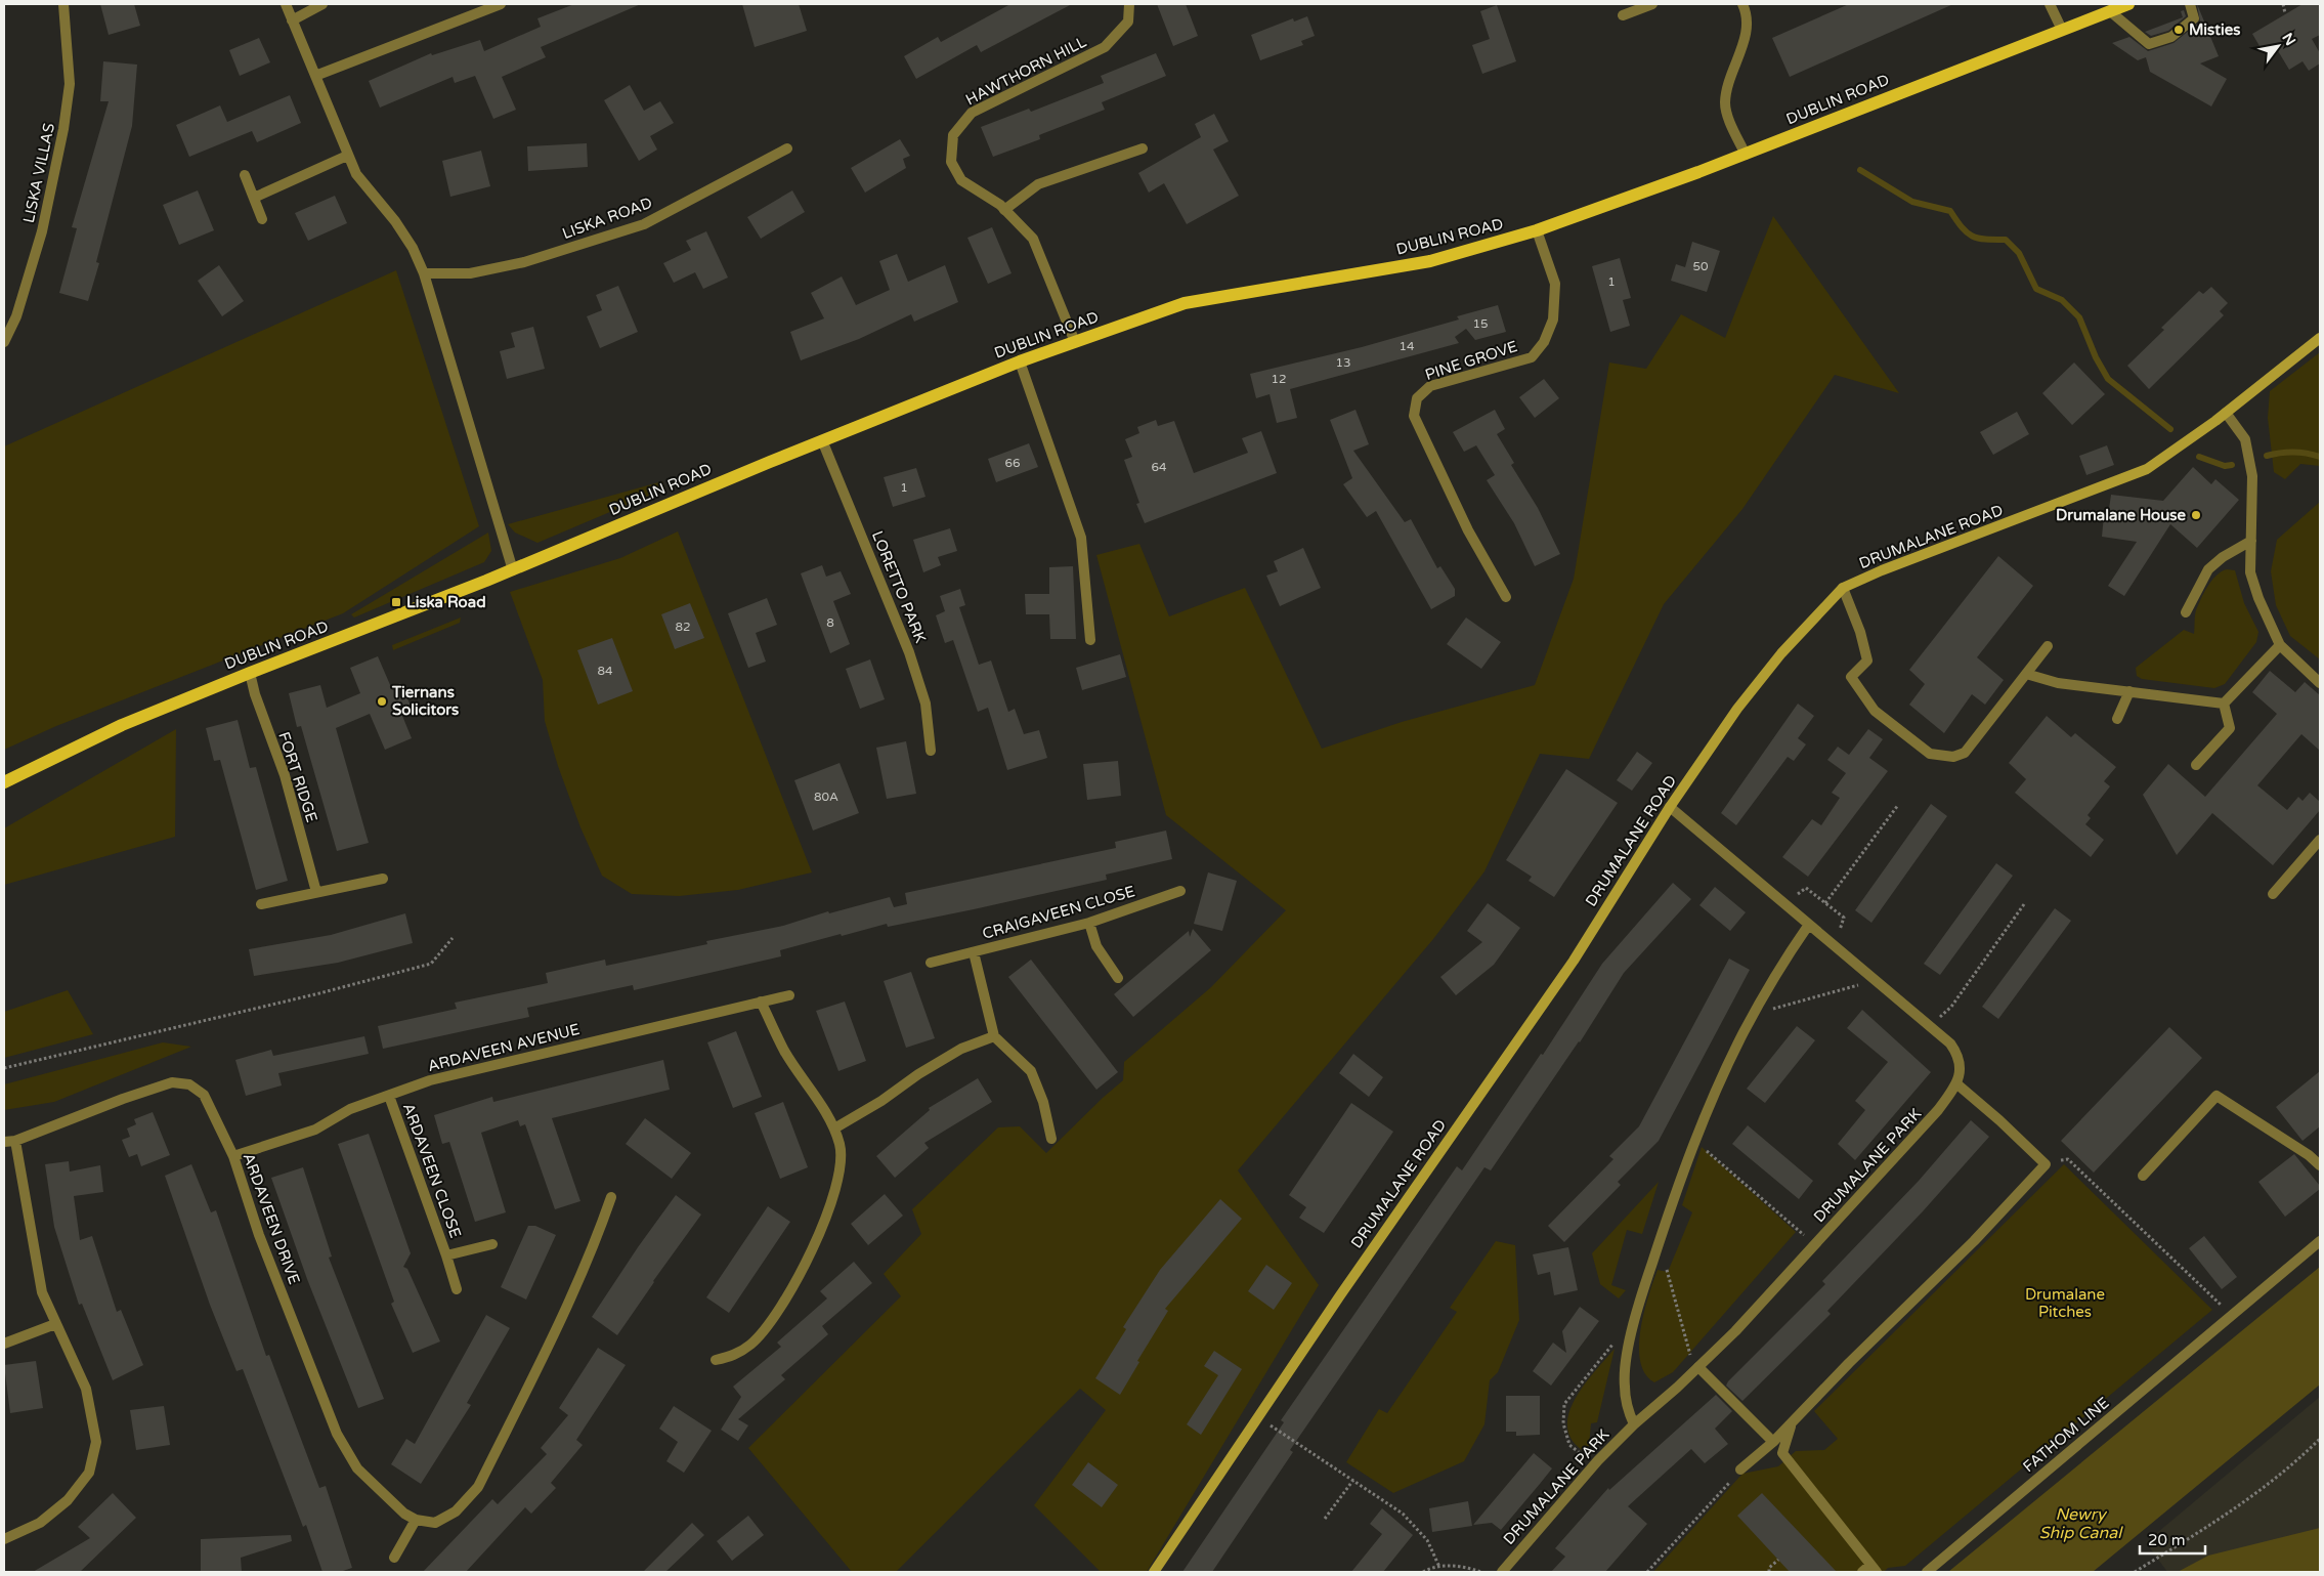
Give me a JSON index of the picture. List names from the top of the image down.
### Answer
{
  "streets": {
    "main road": ["DUBLIN ROAD", "DRUMALANE ROAD"],
    "street": [
      "HAWTHORN HILL",
      "LISKA VILLAS",
      "LISKA ROAD",
      "PINE GROVE",
      "LORETTO PARK",
      "FORT RIDGE",
      "CRAIGAVEEN CLOSE",
      "ARDAVEEN AVENUE",
      "DRUMALANE PARK",
      "ARDAVEEN CLOSE",
      "ARDAVEEN DRIVE",
      "FATHOM LINE"
    ]
  },
  "crossings": [
    ["HAWTHORN HILL", "DUBLIN ROAD"],
    ["DUBLIN ROAD", "PINE GROVE"],
    ["DUBLIN ROAD", "LORETTO PARK"],
    ["DUBLIN ROAD", "FORT RIDGE"],
    ["ARDAVEEN AVENUE", "ARDAVEEN CLOSE"],
    ["ARDAVEEN AVENUE", "ARDAVEEN DRIVE"]
  ],
  "water": ["Newry Ship Canal"],
  "parks": ["Drumalane Pitches"],
  "places": {
    "other": ["Misties", "Drumalane House", "Tiernans Solicitors"],
    "transit": ["Liska Road"]
  },
  "house_numbers": [
    "50",
    "1",
    "15",
    "14",
    "13",
    "12",
    "66",
    "64",
    "1",
    "8",
    "82",
    "84",
    "80A"
  ],
  "scale_bar": "20 m",
  "north": "top right"
}
